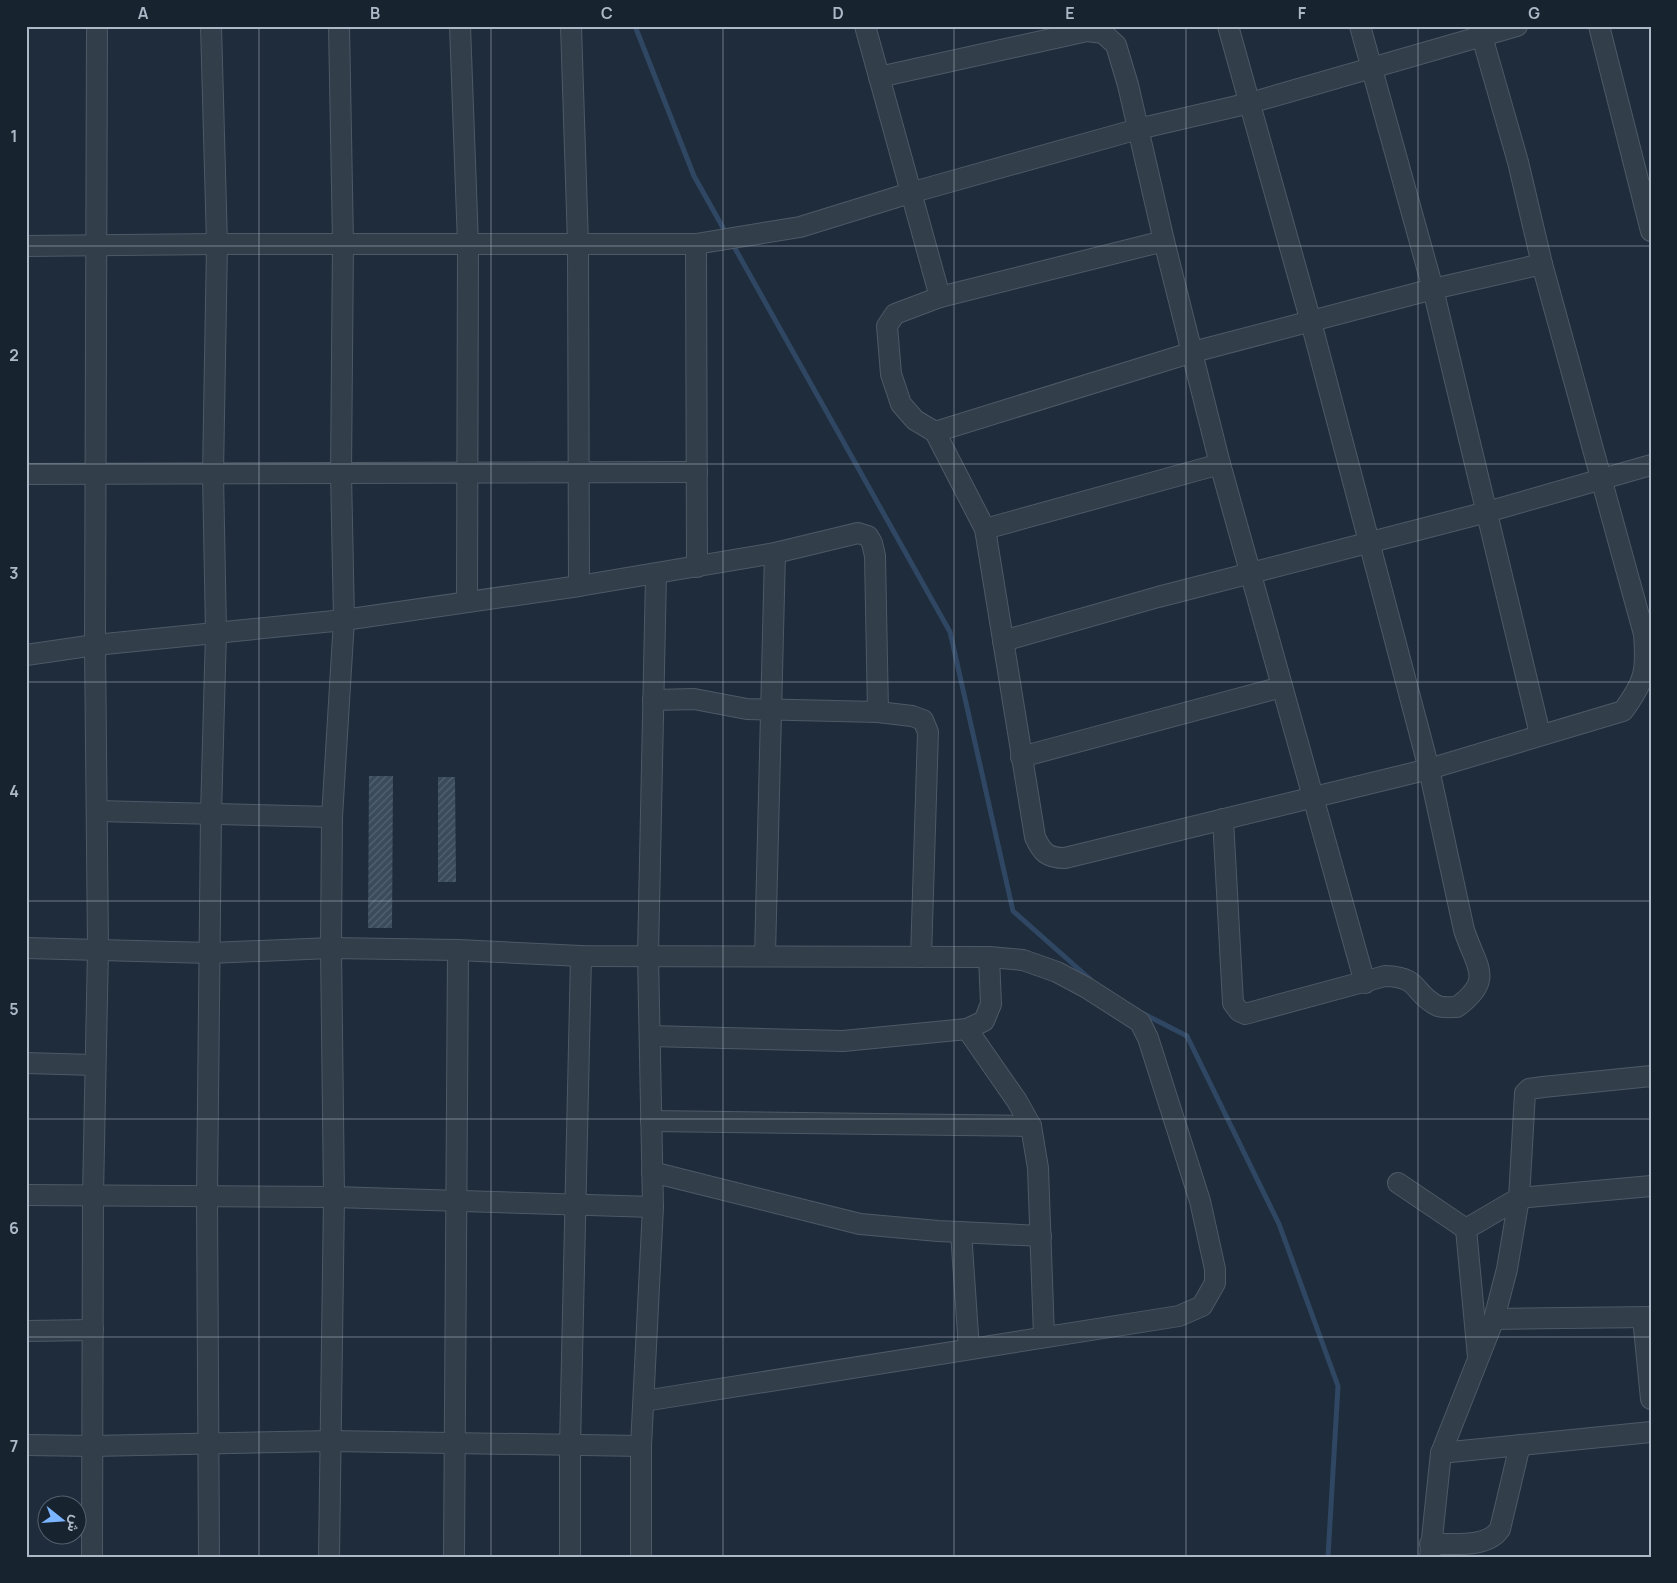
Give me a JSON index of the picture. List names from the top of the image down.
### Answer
{
  "north": "right",
  "grid": {
    "columns": [
      "A",
      "B",
      "C",
      "D",
      "E",
      "F",
      "G"
    ],
    "rows": [
      "1",
      "2",
      "3",
      "4",
      "5",
      "6",
      "7"
    ]
  }
}
